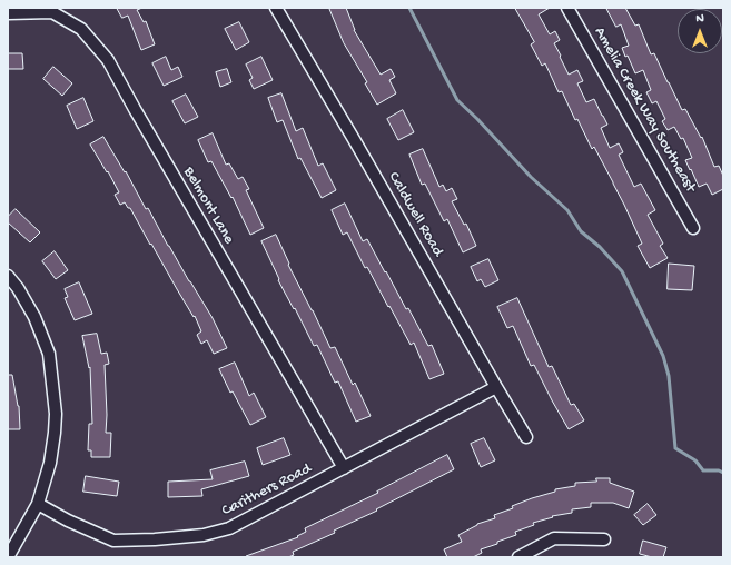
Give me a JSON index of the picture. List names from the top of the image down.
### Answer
{
  "streets": {
    "street": [
      "Amelia Creek Way Southeast",
      "Belmont Lane",
      "Caldwell Road",
      "Carithers Road"
    ]
  },
  "crossings": [
    ["Belmont Lane", "Carithers Road"],
    ["Caldwell Road", "Carithers Road"]
  ],
  "north": "top"
}
